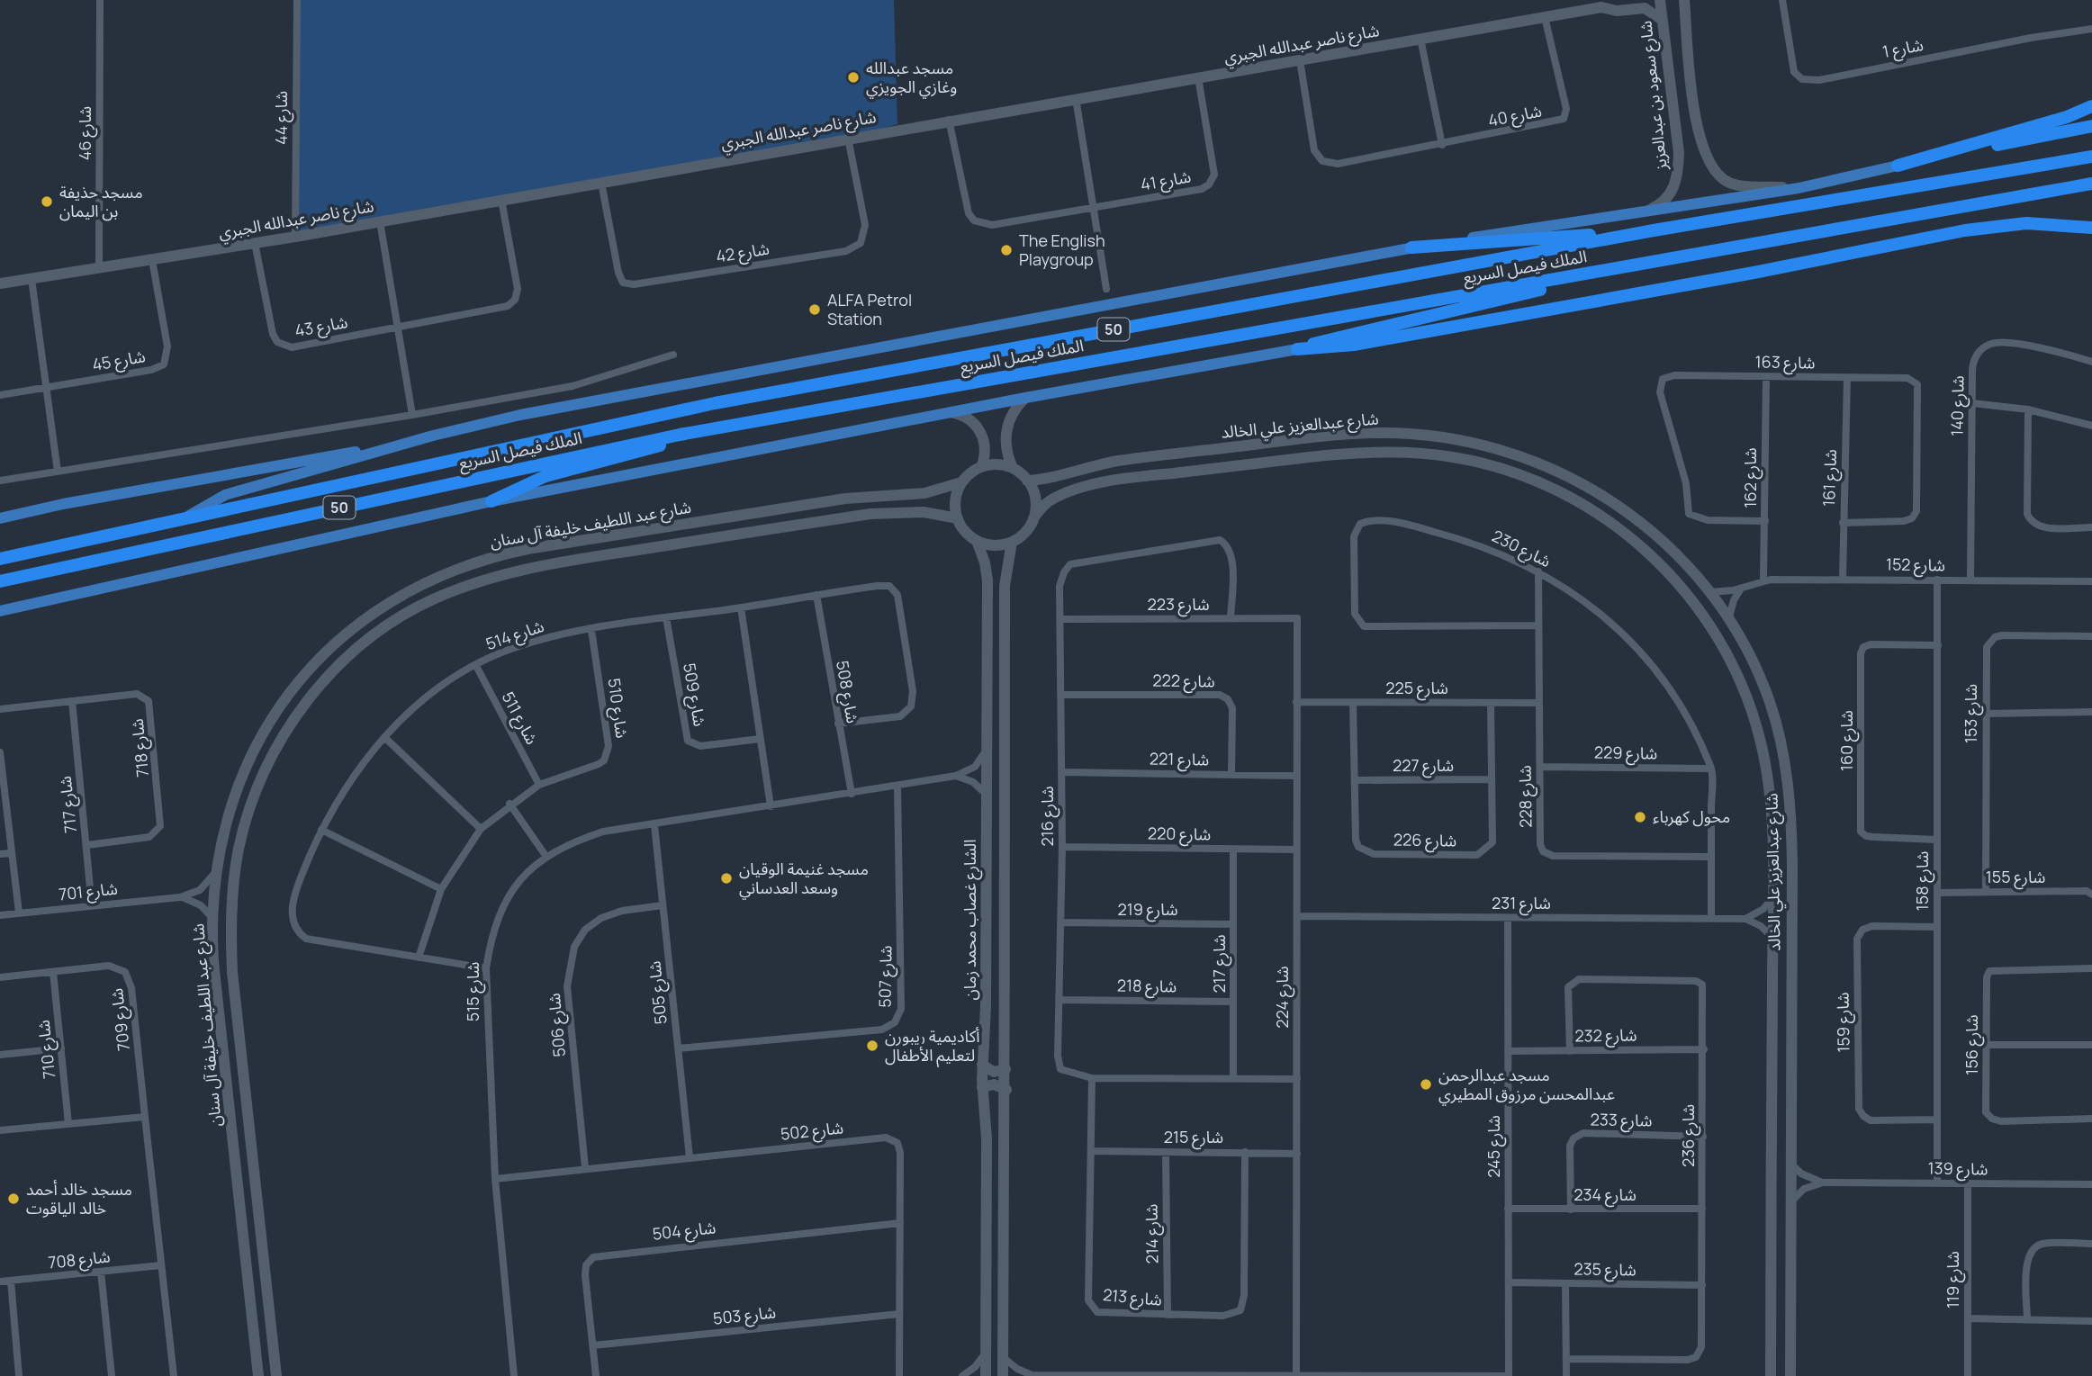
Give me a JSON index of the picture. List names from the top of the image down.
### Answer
{
  "streets": {
    "highway": ["الملك فيصل السريع", "50"],
    "street": [
      "شارع ناصر عبدالله الجبري",
      "شارع 1",
      "شارع سعود بن عبدالعزيز",
      "شارع 40",
      "شارع 44",
      "شارع 46",
      "شارع 41",
      "شارع 42",
      "شارع 43",
      "شارع 45",
      "شارع 163",
      "شارع 140",
      "شارع عبدالعزيز علي الخالد",
      "شارع 162",
      "شارع 161",
      "شارع عبد اللطيف خليفة آل سنان",
      "شارع 230",
      "شارع 152",
      "شارع 223",
      "شارع 514",
      "شارع 222",
      "شارع 225",
      "شارع 508",
      "شارع 509",
      "شارع 510",
      "شارع 153",
      "شارع 511",
      "شارع 160",
      "شارع 718",
      "شارع 229",
      "شارع 221",
      "شارع 227",
      "شارع 228",
      "شارع 717",
      "شارع 216",
      "شارع 220",
      "شارع 226",
      "شارع 155",
      "شارع 158",
      "شارع 701",
      "شارع 231",
      "شارع 219",
      "الشارع غصاب محمد زمان",
      "شارع 217",
      "شارع 507",
      "شارع 218",
      "شارع 515",
      "شارع 505",
      "شارع 224",
      "شارع 709",
      "شارع 159",
      "شارع 506",
      "شارع 232",
      "شارع 156",
      "شارع 710",
      "شارع 233",
      "شارع 502",
      "شارع 236",
      "شارع 215",
      "شارع 245",
      "شارع 139",
      "شارع 234",
      "شارع 504",
      "شارع 214",
      "شارع 708",
      "شارع 235",
      "شارع 119",
      "شارع 213",
      "شارع 503"
    ]
  },
  "crossings": [
    ["شارع ناصر عبدالله الجبري", "شارع سعود بن عبدالعزيز"],
    ["شارع ناصر عبدالله الجبري", "شارع 40"],
    ["شارع ناصر عبدالله الجبري", "شارع 44"],
    ["شارع ناصر عبدالله الجبري", "شارع 46"],
    ["شارع ناصر عبدالله الجبري", "شارع 41"],
    ["شارع ناصر عبدالله الجبري", "شارع 42"],
    ["شارع ناصر عبدالله الجبري", "شارع 43"],
    ["شارع ناصر عبدالله الجبري", "شارع 45"],
    ["شارع سعود بن عبدالعزيز", "الملك فيصل السريع"],
    ["شارع 163", "شارع 162"],
    ["شارع 163", "شارع 161"],
    ["شارع 140", "شارع 152"],
    ["شارع عبدالعزيز علي الخالد", "شارع عبد اللطيف خليفة آل سنان"],
    ["شارع عبدالعزيز علي الخالد", "شارع 152"],
    ["شارع عبدالعزيز علي الخالد", "الشارع غصاب محمد زمان"],
    ["شارع عبدالعزيز علي الخالد", "شارع 139"],
    ["شارع 162", "شارع 152"],
    ["شارع 161", "شارع 152"],
    ["شارع عبد اللطيف خليفة آل سنان", "شارع 701"],
    ["شارع عبد اللطيف خليفة آل سنان", "الشارع غصاب محمد زمان"],
    ["شارع 230", "شارع 229"],
    ["شارع 230", "شارع 228"],
    ["شارع 230", "شارع 231"],
    ["شارع 152", "شارع 158"],
    ["شارع 223", "شارع 216"],
    ["شارع 223", "شارع 224"],
    ["شارع 514", "شارع 508"],
    ["شارع 514", "شارع 509"],
    ["شارع 514", "شارع 510"],
    ["شارع 514", "شارع 511"],
    ["شارع 514", "شارع 515"],
    ["شارع 222", "شارع 221"],
    ["شارع 222", "شارع 216"],
    ["شارع 225", "شارع 228"],
    ["شارع 225", "شارع 226"],
    ["شارع 225", "شارع 224"],
    ["شارع 508", "شارع 515"],
    ["شارع 510", "شارع 511"],
    ["شارع 153", "شارع 155"],
    ["شارع 160", "شارع 158"],
    ["شارع 718", "شارع 717"],
    ["شارع 229", "شارع 228"],
    ["شارع 221", "شارع 216"],
    ["شارع 221", "شارع 224"],
    ["شارع 227", "شارع 226"],
    ["شارع 717", "شارع 701"],
    ["شارع 216", "شارع 220"],
    ["شارع 216", "شارع 219"],
    ["شارع 216", "شارع 217"],
    ["شارع 216", "شارع 218"],
    ["شارع 216", "شارع 224"],
    ["شارع 216", "شارع 213"],
    ["شارع 220", "شارع 217"],
    ["شارع 220", "شارع 224"],
    ["شارع 155", "شارع 158"],
    ["شارع 158", "شارع 159"],
    ["شارع 158", "شارع 139"],
    ["شارع 231", "شارع 224"],
    ["شارع 231", "شارع 245"],
    ["شارع 219", "شارع 217"],
    ["الشارع غصاب محمد زمان", "شارع 515"],
    ["شارع 217", "شارع 218"],
    ["شارع 507", "شارع 515"],
    ["شارع 507", "شارع 505"],
    ["شارع 515", "شارع 505"],
    ["شارع 515", "شارع 502"],
    ["شارع 505", "شارع 506"],
    ["شارع 505", "شارع 502"],
    ["شارع 224", "شارع 215"],
    ["شارع 709", "شارع 710"],
    ["شارع 709", "شارع 708"],
    ["شارع 506", "شارع 502"],
    ["شارع 232", "شارع 236"],
    ["شارع 232", "شارع 245"],
    ["شارع 233", "شارع 236"],
    ["شارع 233", "شارع 234"],
    ["شارع 502", "شارع 504"],
    ["شارع 502", "شارع 503"],
    ["شارع 236", "شارع 234"],
    ["شارع 236", "شارع 235"],
    ["شارع 215", "شارع 214"],
    ["شارع 215", "شارع 213"],
    ["شارع 245", "شارع 234"],
    ["شارع 245", "شارع 235"],
    ["شارع 139", "شارع 119"],
    ["شارع 504", "شارع 503"],
    ["شارع 214", "شارع 213"]
  ],
  "places": [
    "مسجد عبدالله وغازي الجويزي",
    "مسجد حذيفة بن اليمان",
    "The English Playgroup",
    "ALFA Petrol Station",
    "محول كهرباء",
    "مسجد غنيمة الوقيان وسعد العدساني",
    "أكاديمية ريبورن لتعليم الأطفال",
    "مسجد عبدالرحمن عبدالمحسن مرزوق المطيري",
    "مسجد خالد أحمد خالد الياقوت"
  ]
}
